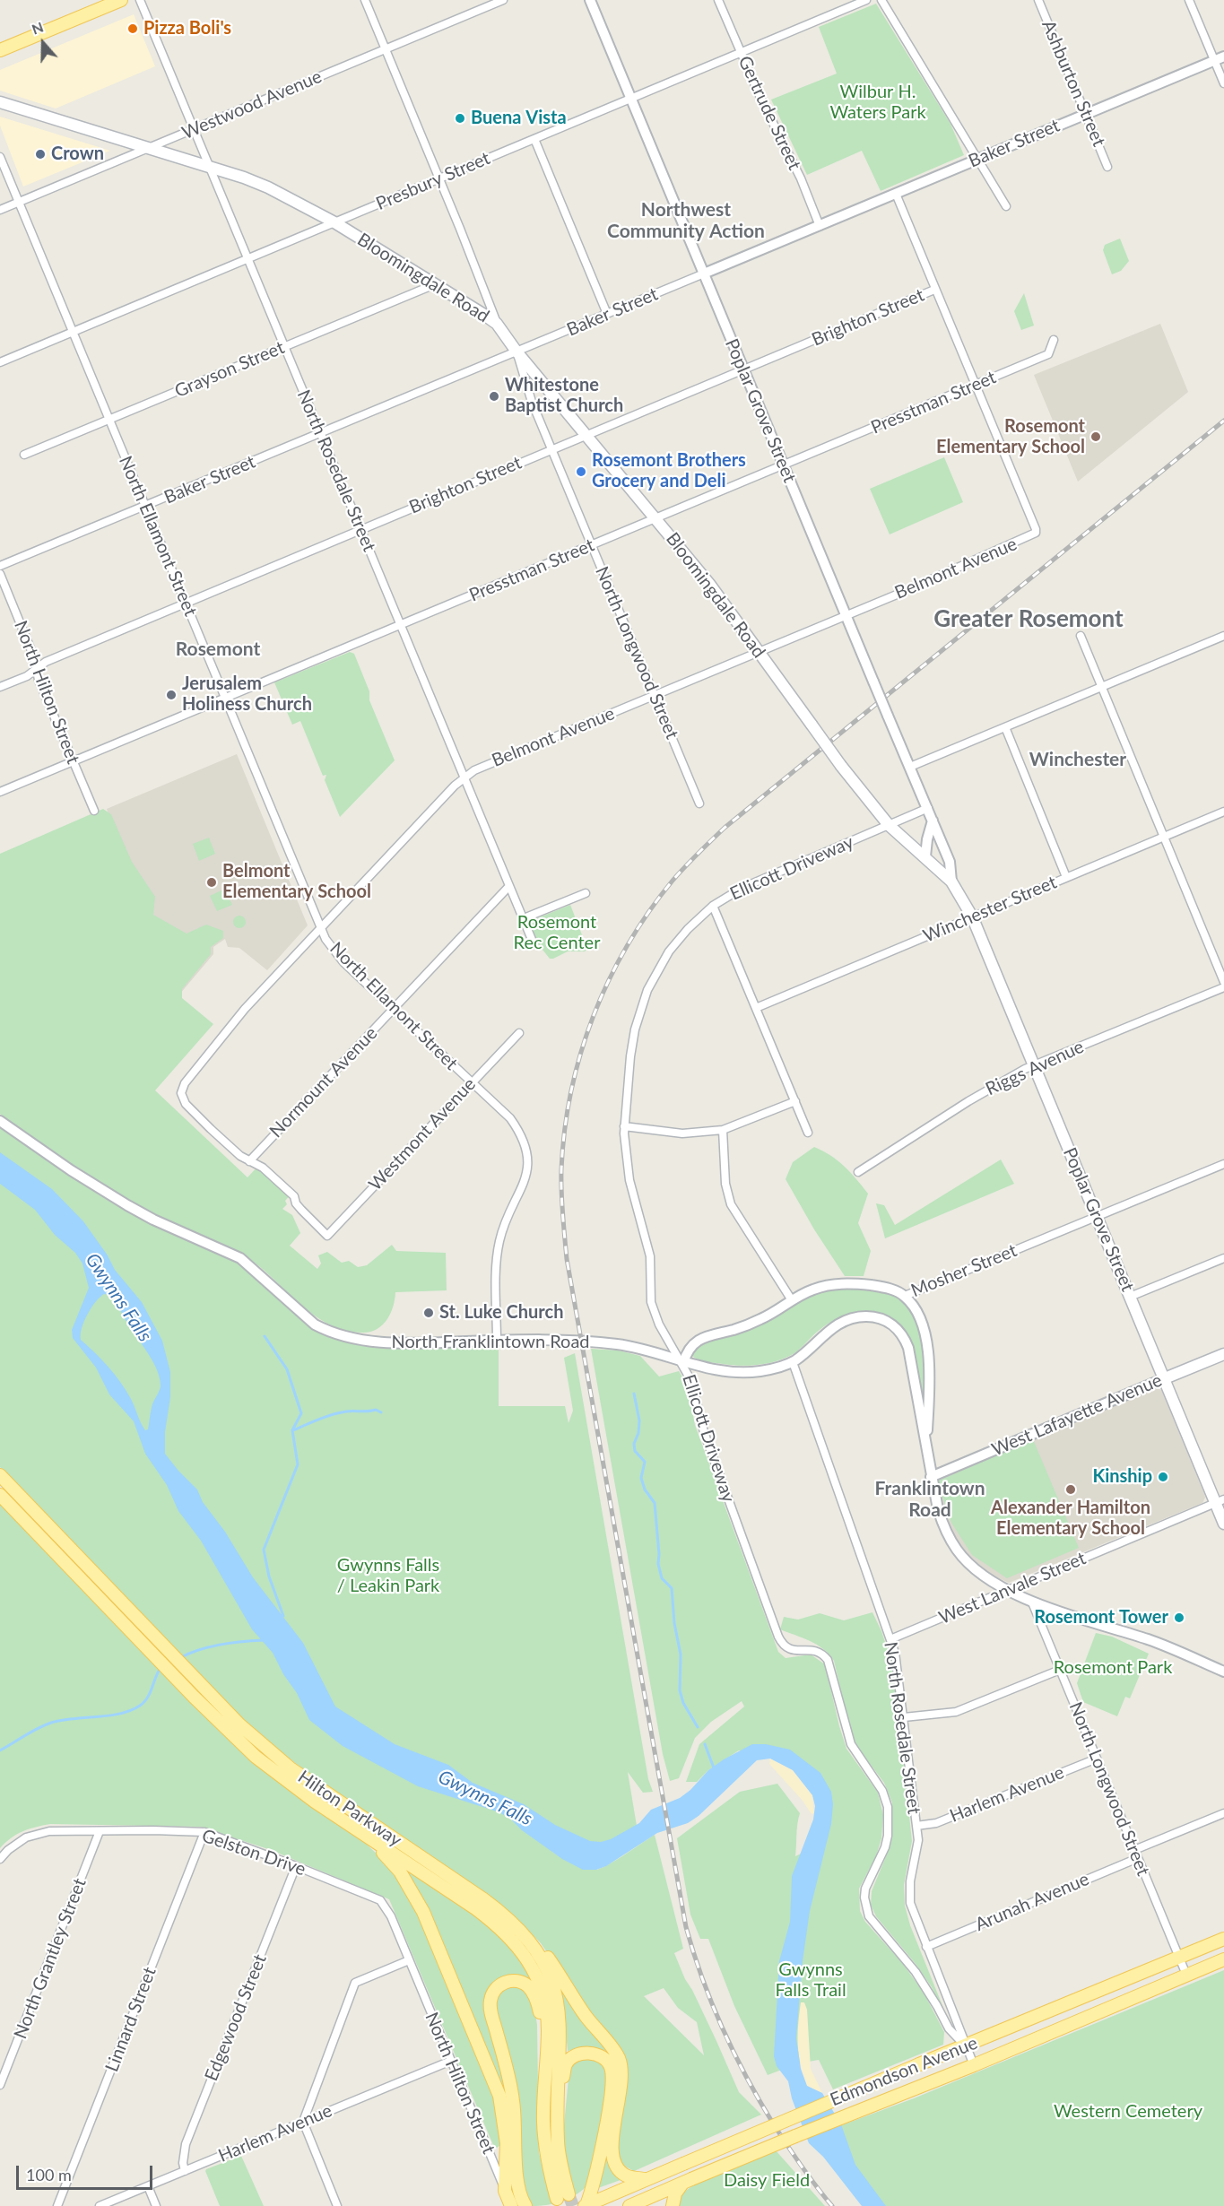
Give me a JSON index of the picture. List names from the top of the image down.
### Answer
{
  "streets": {
    "main road": [
      "Bloomingdale Road",
      "Poplar Grove Street",
      "North Hilton Street",
      "West Lafayette Avenue",
      "Hilton Parkway",
      "Edmondson Avenue"
    ],
    "street": [
      "Ashburton Street",
      "Westwood Avenue",
      "Gertrude Street",
      "Baker Street",
      "Presbury Street",
      "Brighton Street",
      "Grayson Street",
      "Presstman Street",
      "North Rosedale Street",
      "North Ellamont Street",
      "Belmont Avenue",
      "North Longwood Street",
      "Ellicott Driveway",
      "Winchester Street",
      "Riggs Avenue",
      "Normount Avenue",
      "Westmont Avenue",
      "Mosher Street",
      "North Franklintown Road",
      "West Lanvale Street",
      "Harlem Avenue",
      "Gelston Drive",
      "Arunah Avenue",
      "North Grantley Street",
      "Edgewood Street",
      "Linnard Street"
    ]
  },
  "crossings": [
    ["Ashburton Street", "Baker Street"],
    ["Westwood Avenue", "Bloomingdale Road"],
    ["Westwood Avenue", "North Rosedale Street"],
    ["Westwood Avenue", "North Ellamont Street"],
    ["Gertrude Street", "Baker Street"],
    ["Gertrude Street", "Presbury Street"],
    ["Baker Street", "Bloomingdale Road"],
    ["Baker Street", "Poplar Grove Street"],
    ["Baker Street", "North Rosedale Street"],
    ["Baker Street", "North Ellamont Street"],
    ["Baker Street", "North Longwood Street"],
    ["Presbury Street", "Bloomingdale Road"],
    ["Presbury Street", "Poplar Grove Street"],
    ["Presbury Street", "North Rosedale Street"],
    ["Presbury Street", "North Ellamont Street"],
    ["Bloomingdale Road", "Brighton Street"],
    ["Bloomingdale Road", "Grayson Street"],
    ["Bloomingdale Road", "Presstman Street"],
    ["Bloomingdale Road", "Poplar Grove Street"],
    ["Bloomingdale Road", "North Rosedale Street"],
    ["Bloomingdale Road", "Belmont Avenue"],
    ["Bloomingdale Road", "North Longwood Street"],
    ["Bloomingdale Road", "Ellicott Driveway"],
    ["Bloomingdale Road", "Winchester Street"],
    ["Brighton Street", "Poplar Grove Street"],
    ["Brighton Street", "North Rosedale Street"],
    ["Brighton Street", "North Ellamont Street"],
    ["Brighton Street", "North Longwood Street"],
    ["Brighton Street", "North Hilton Street"],
    ["Grayson Street", "North Rosedale Street"],
    ["Grayson Street", "North Ellamont Street"],
    ["Presstman Street", "Poplar Grove Street"],
    ["Presstman Street", "North Rosedale Street"],
    ["Presstman Street", "North Ellamont Street"],
    ["Presstman Street", "Belmont Avenue"],
    ["Presstman Street", "North Longwood Street"],
    ["Presstman Street", "North Hilton Street"],
    ["Poplar Grove Street", "Belmont Avenue"],
    ["Poplar Grove Street", "Ellicott Driveway"],
    ["Poplar Grove Street", "Winchester Street"],
    ["Poplar Grove Street", "Riggs Avenue"],
    ["Poplar Grove Street", "Mosher Street"],
    ["Poplar Grove Street", "West Lafayette Avenue"],
    ["Poplar Grove Street", "West Lanvale Street"],
    ["North Rosedale Street", "Belmont Avenue"],
    ["North Rosedale Street", "Ellicott Driveway"],
    ["North Rosedale Street", "Normount Avenue"],
    ["North Rosedale Street", "North Franklintown Road"],
    ["North Rosedale Street", "West Lanvale Street"],
    ["North Rosedale Street", "Harlem Avenue"],
    ["North Rosedale Street", "Arunah Avenue"],
    ["North Rosedale Street", "Edmondson Avenue"],
    ["North Ellamont Street", "Belmont Avenue"],
    ["North Ellamont Street", "Normount Avenue"],
    ["North Ellamont Street", "Westmont Avenue"],
    ["North Ellamont Street", "North Franklintown Road"],
    ["Belmont Avenue", "North Longwood Street"],
    ["Belmont Avenue", "Normount Avenue"],
    ["Belmont Avenue", "Westmont Avenue"],
    ["North Longwood Street", "North Franklintown Road"],
    ["North Longwood Street", "Harlem Avenue"],
    ["North Longwood Street", "Arunah Avenue"],
    ["North Longwood Street", "Edmondson Avenue"],
    ["North Hilton Street", "Harlem Avenue"],
    ["North Hilton Street", "Gelston Drive"],
    ["Ellicott Driveway", "Mosher Street"],
    ["Ellicott Driveway", "North Franklintown Road"],
    ["Ellicott Driveway", "Edmondson Avenue"],
    ["Normount Avenue", "Westmont Avenue"],
    ["Mosher Street", "North Franklintown Road"],
    ["North Franklintown Road", "West Lafayette Avenue"],
    ["North Franklintown Road", "West Lanvale Street"],
    ["Harlem Avenue", "Edgewood Street"],
    ["Gelston Drive", "North Grantley Street"],
    ["Gelston Drive", "Edgewood Street"],
    ["Gelston Drive", "Linnard Street"]
  ],
  "districts": [
    "Northwest Community Action",
    "Greater Rosemont",
    "Rosemont",
    "Winchester",
    "Franklintown Road"
  ],
  "water": ["Gwynns Falls"],
  "parks": [
    "Wilbur H. Waters Park",
    "Rosemont Rec Center",
    "Gwynns Falls / Leakin Park",
    "Rosemont Park",
    "Gwynns Falls Trail",
    "Western Cemetery",
    "Daisy Field"
  ],
  "places": [
    "Pizza Boli's",
    "Buena Vista",
    "Crown",
    "Whitestone Baptist Church",
    "Rosemont Elementary School",
    "Rosemont Brothers Grocery and Deli",
    "Jerusalem Holiness Church",
    "Belmont Elementary School",
    "St. Luke Church",
    "Kinship",
    "Alexander Hamilton Elementary School",
    "Rosemont Tower"
  ],
  "scale_bar": "100 m",
  "north": "top"
}
